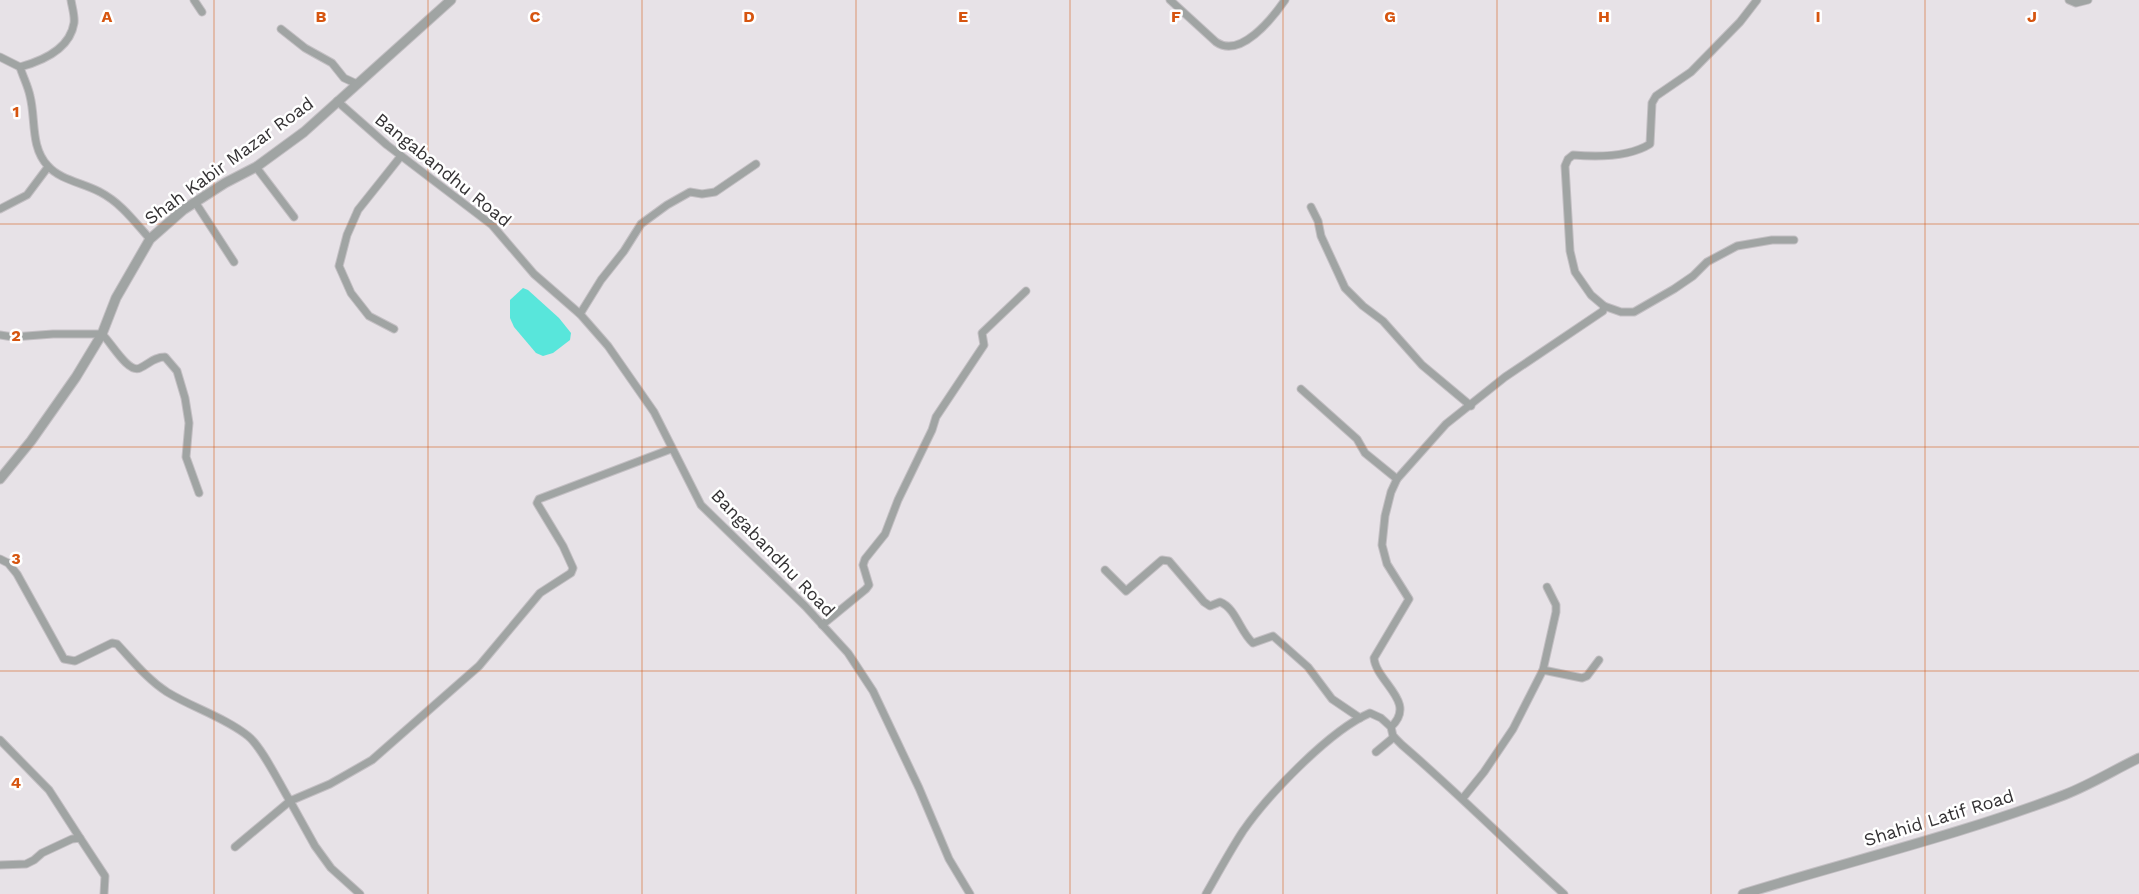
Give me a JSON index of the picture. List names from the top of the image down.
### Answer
{
  "streets": {
    "street": ["Shah Kabir Mazar Road", "Bangabandhu Road", "Shahid Latif Road"]
  },
  "crossings": [
    ["Shah Kabir Mazar Road", "Bangabandhu Road"]
  ],
  "grid": {
    "columns": [
      "A",
      "B",
      "C",
      "D",
      "E",
      "F",
      "G",
      "H",
      "I",
      "J"
    ],
    "rows": [
      "1",
      "2",
      "3",
      "4"
    ]
  }
}
